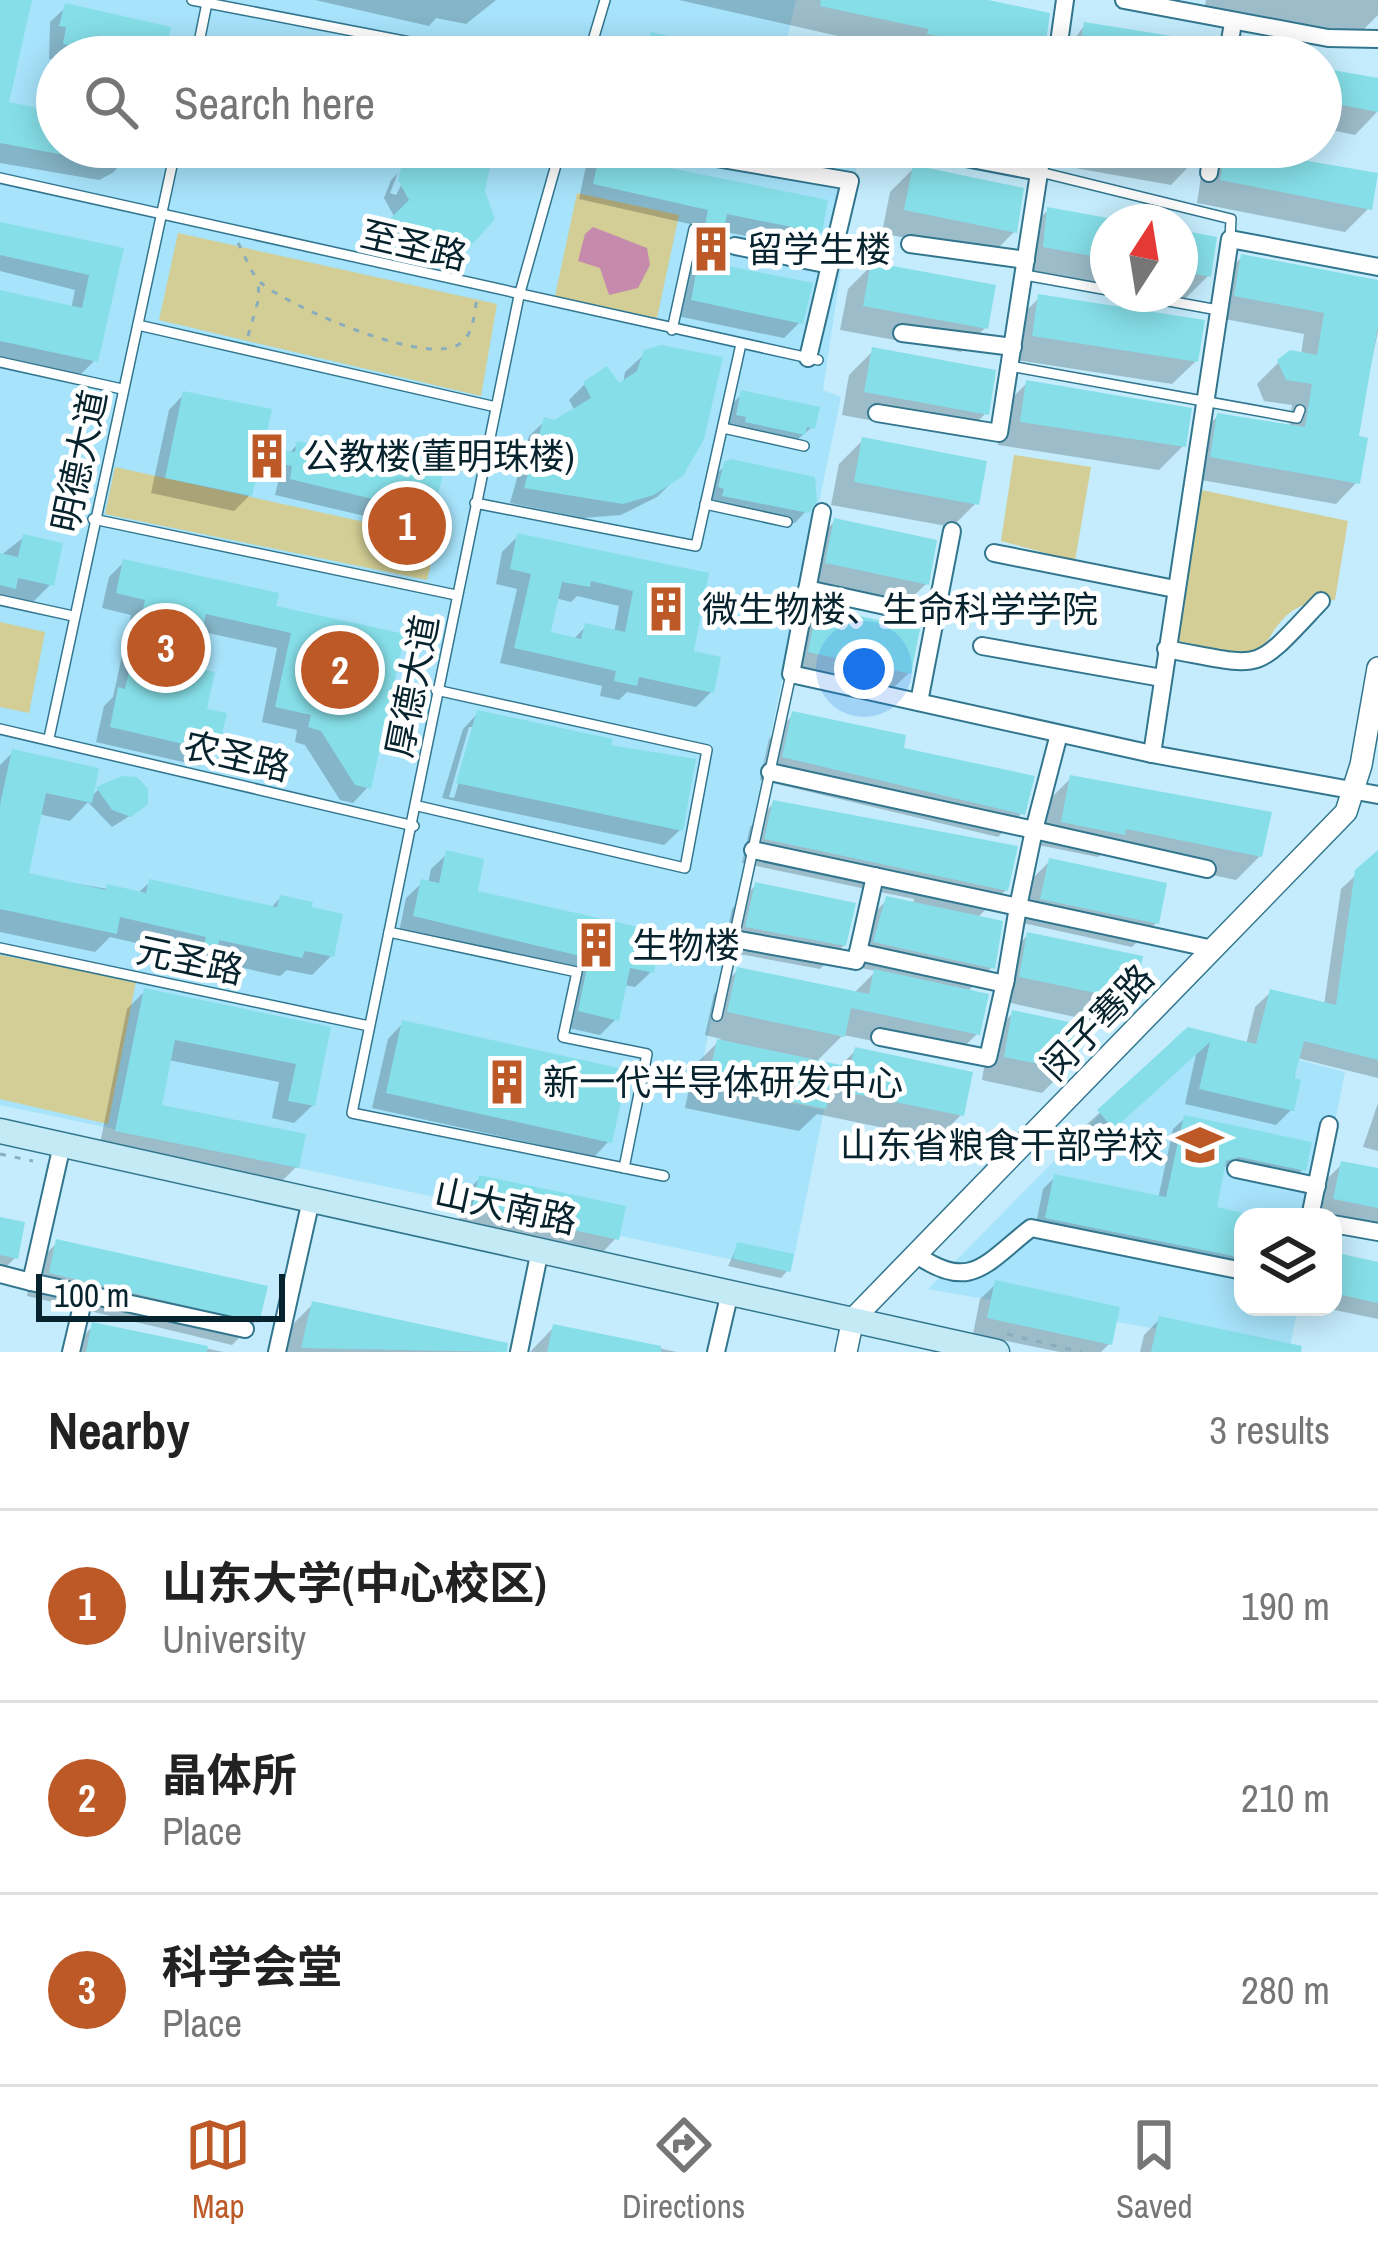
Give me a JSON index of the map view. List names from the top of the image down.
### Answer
{
  "streets": {
    "main road": ["山大南路"],
    "street": ["闵子骞路"],
    "lane": [
      "至圣路",
      "明德大道",
      "厚德大道",
      "农圣路",
      "元圣路"
    ]
  },
  "crossings": [
    ["至圣路", "明德大道"],
    ["至圣路", "厚德大道"],
    ["明德大道", "农圣路"],
    ["厚德大道", "农圣路"],
    ["厚德大道", "元圣路"],
    ["闵子骞路", "山大南路"]
  ],
  "places": {
    "building": [
      "留学生楼",
      "公教楼(董明珠楼)",
      "微生物楼、生命科学学院",
      "生物楼",
      "新一代半导体研发中心"
    ],
    "school or university": ["山东省粮食干部学校"]
  },
  "scale_bar": "100 m",
  "north": "top",
  "page": {
    "search": "Search here",
    "pins": ["1", "3", "2"],
    "scale": "100 m",
    "heading": ["Nearby", "3 results"],
    "list": [
      {
        "mark": "1",
        "name": "山东大学(中心校区)",
        "note": "University",
        "value": "190 m"
      },
      {
        "mark": "2",
        "name": "晶体所",
        "note": "Place",
        "value": "210 m"
      },
      {
        "mark": "3",
        "name": "科学会堂",
        "note": "Place",
        "value": "280 m"
      }
    ],
    "nav": ["Map", "Directions", "Saved"]
  }
}
